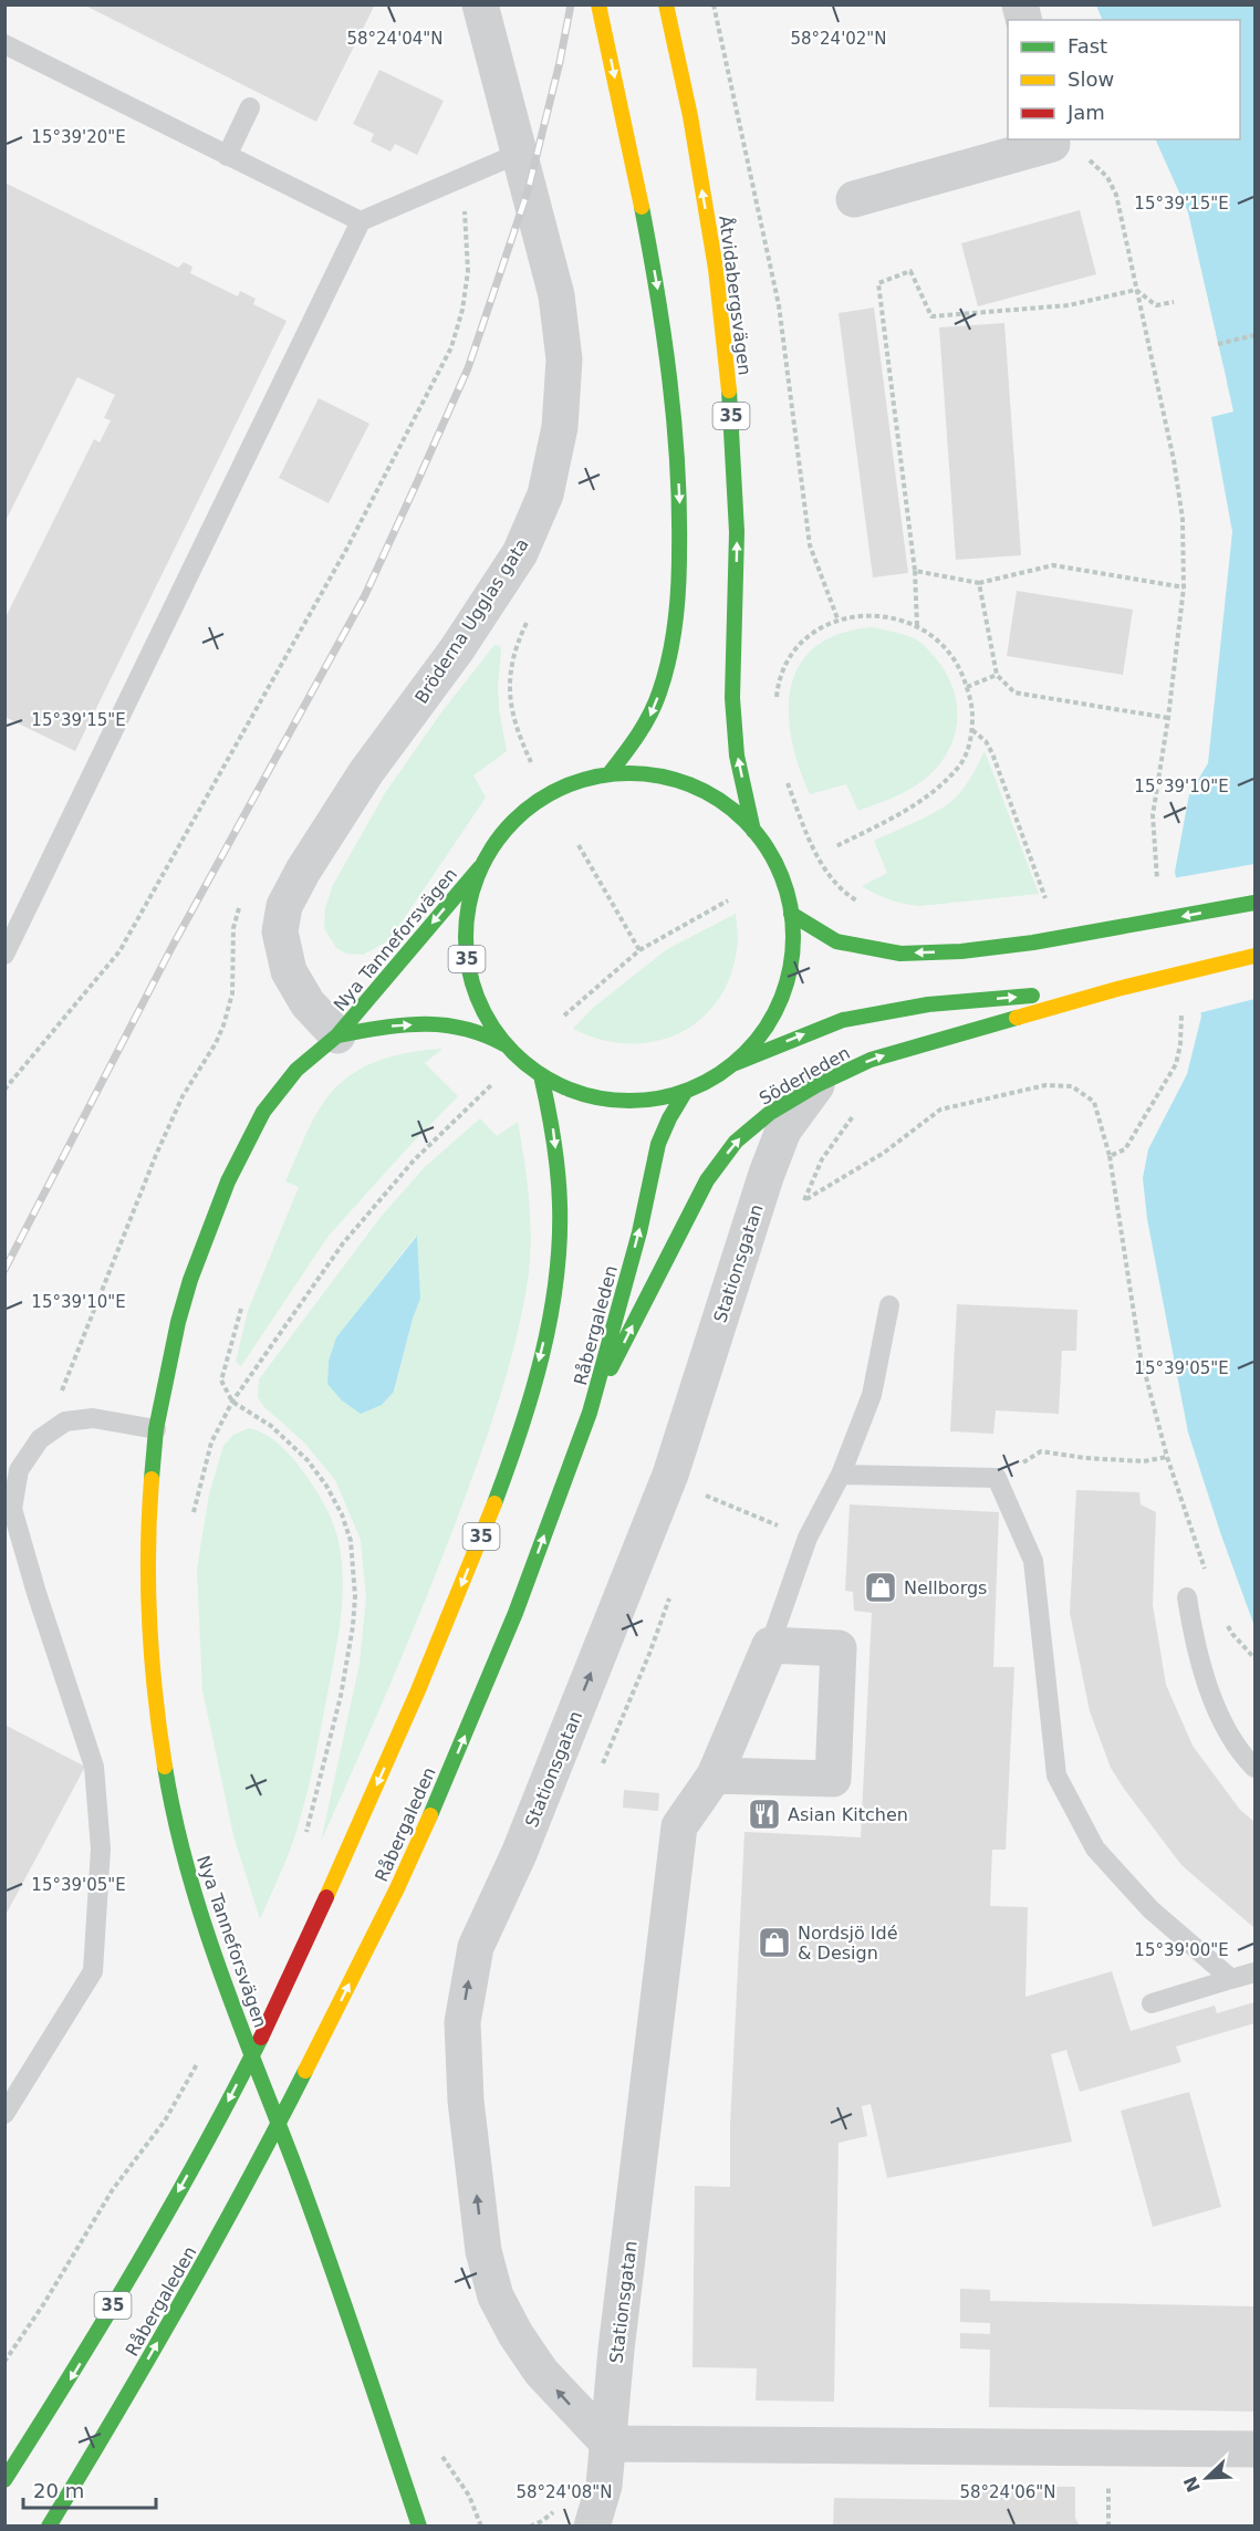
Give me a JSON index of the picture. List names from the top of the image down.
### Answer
{
  "streets": {
    "main road": [
      "Åtvidabergsvägen",
      "35",
      "Nya Tanneforsvägen",
      "Söderleden",
      "Råbergaleden"
    ],
    "street": ["Bröderna Ugglas gata", "Stationsgatan"]
  },
  "crossings": [
    ["Åtvidabergsvägen", "35"],
    ["35", "Nya Tanneforsvägen"],
    ["35", "Söderleden"],
    ["35", "Råbergaleden"],
    ["Bröderna Ugglas gata", "Nya Tanneforsvägen"],
    ["Söderleden", "Stationsgatan"],
    ["Söderleden", "Råbergaleden"]
  ],
  "one_way": ["Söderleden"],
  "places": {
    "shop": ["Nellborgs", "Nordsjö Idé & Design"],
    "restaurant": ["Asian Kitchen"]
  },
  "legend": ["Fast", "Slow", "Jam"],
  "scale_bar": "20 m",
  "north": "bottom left",
  "coordinates": [
    "58°24'04\"N",
    "58°24'02\"N",
    "15°39'20\"E",
    "15°39'15\"E",
    "15°39'10\"E",
    "15°39'05\"E",
    "15°39'00\"E",
    "58°24'08\"N",
    "58°24'06\"N"
  ]
}
